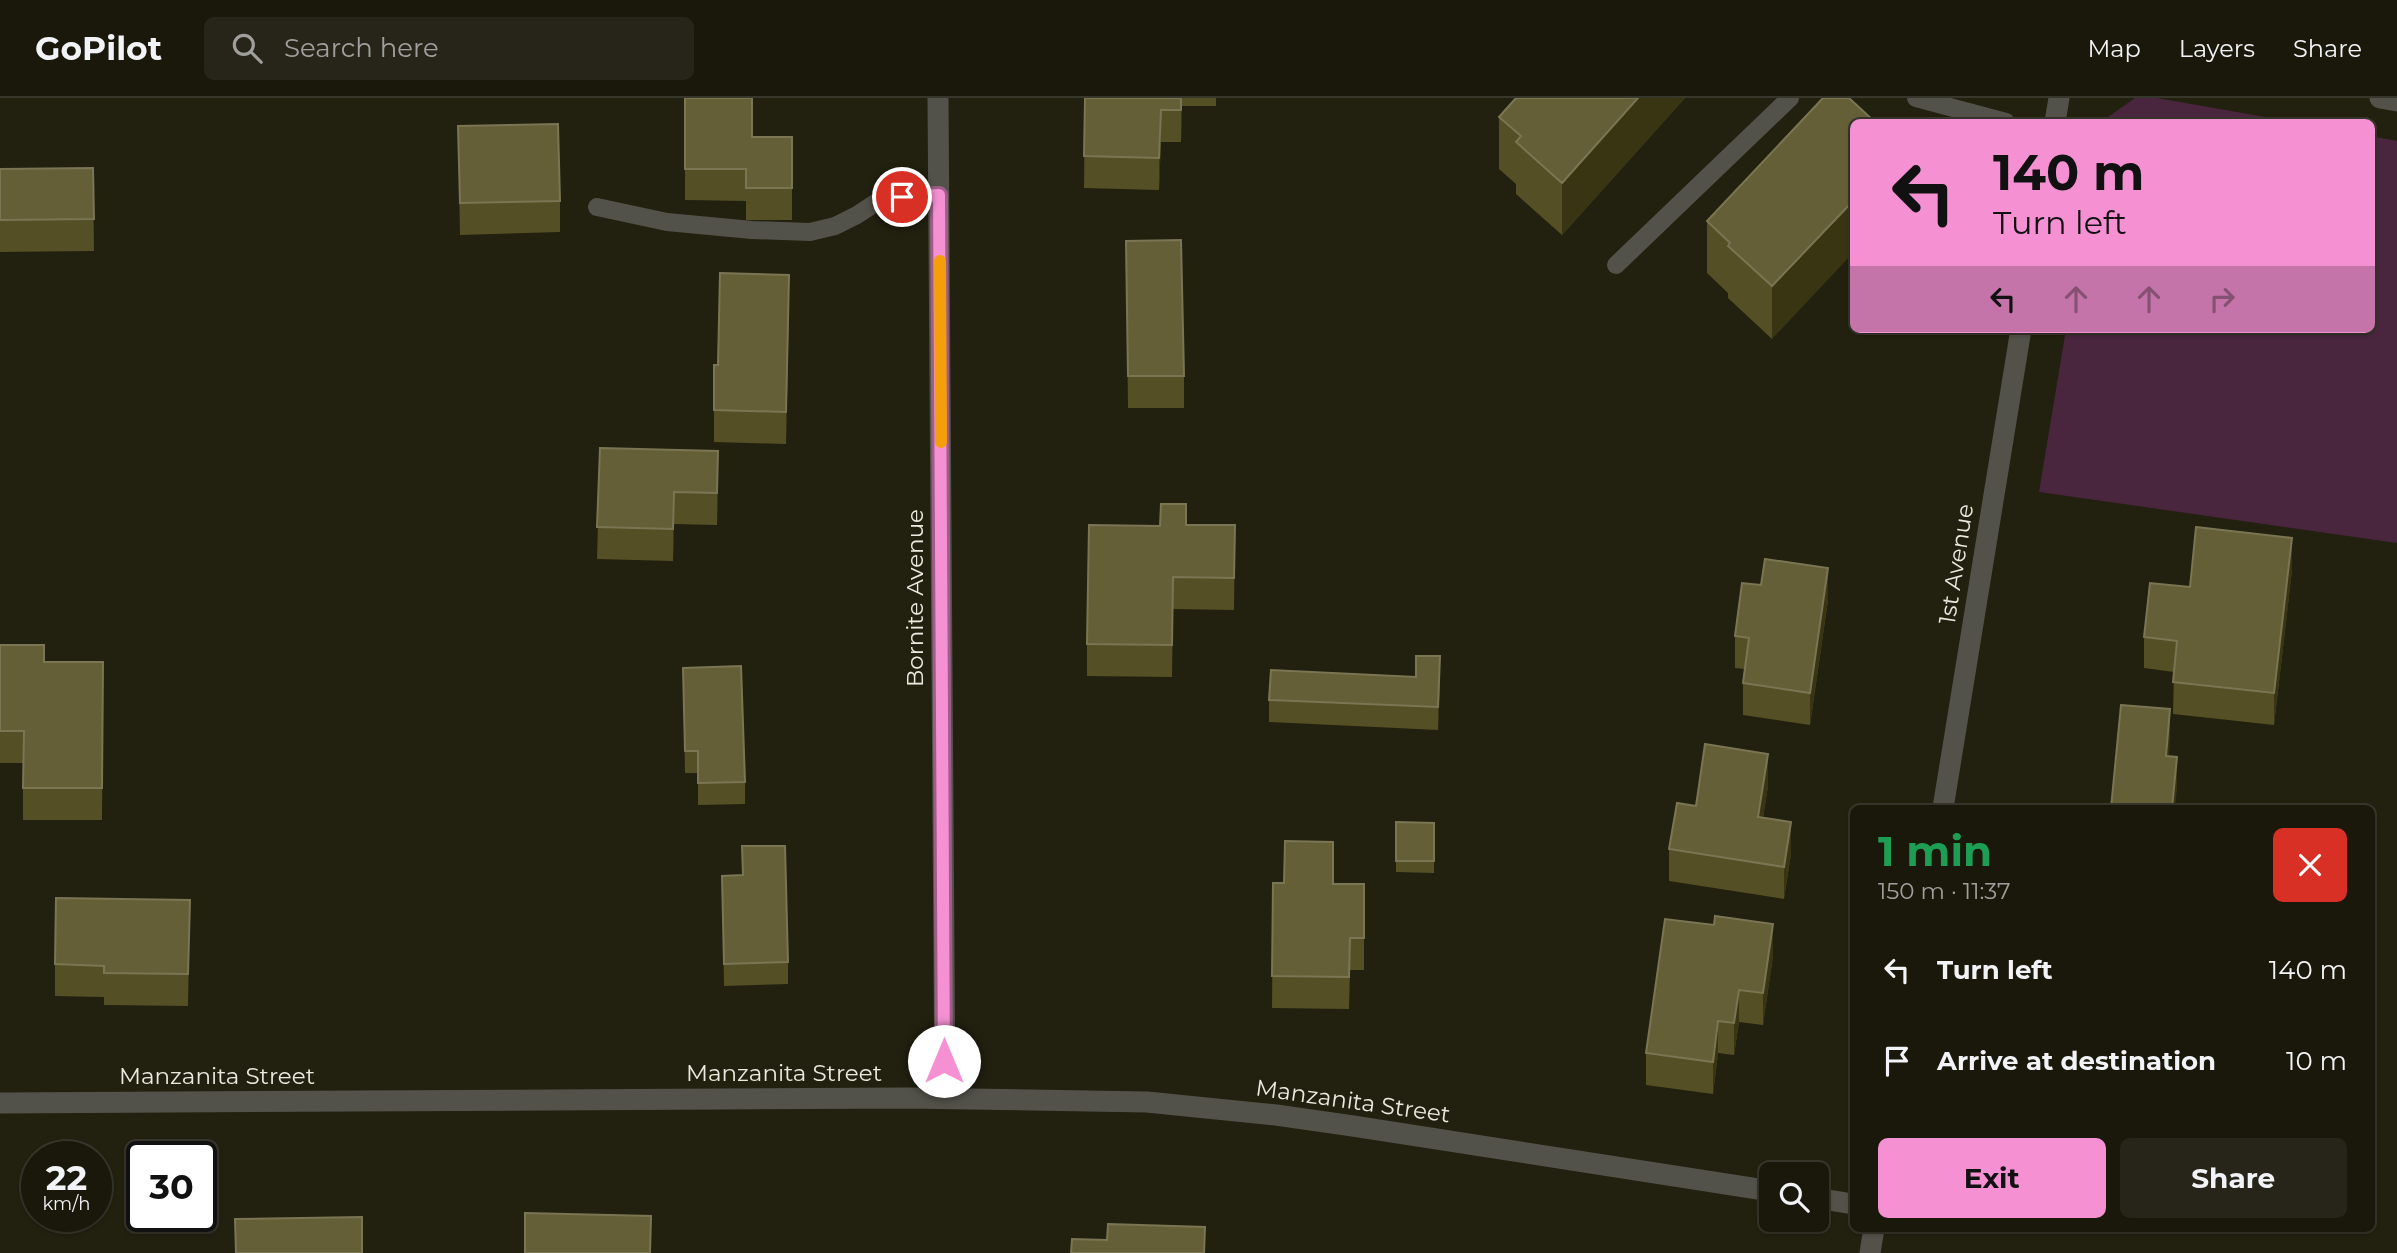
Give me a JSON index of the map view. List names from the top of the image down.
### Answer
{
  "streets": {
    "street": ["1st Avenue", "Bornite Avenue", "Manzanita Street"]
  },
  "crossings": [
    ["Bornite Avenue", "Manzanita Street"]
  ],
  "page": {
    "header": "GoPilot",
    "search": "Search here",
    "nav": ["Map", "Layers", "Share"],
    "turn": ["140 m", "Turn left"],
    "heading": ["1 min", "150 m · 11:37"],
    "list": [
      {
        "name": "Turn left",
        "value": "140 m"
      },
      {
        "name": "Arrive at destination",
        "value": "10 m"
      }
    ],
    "buttons": ["Exit", "Share"],
    "speed": "22 km/h",
    "limit": "30"
  }
}
